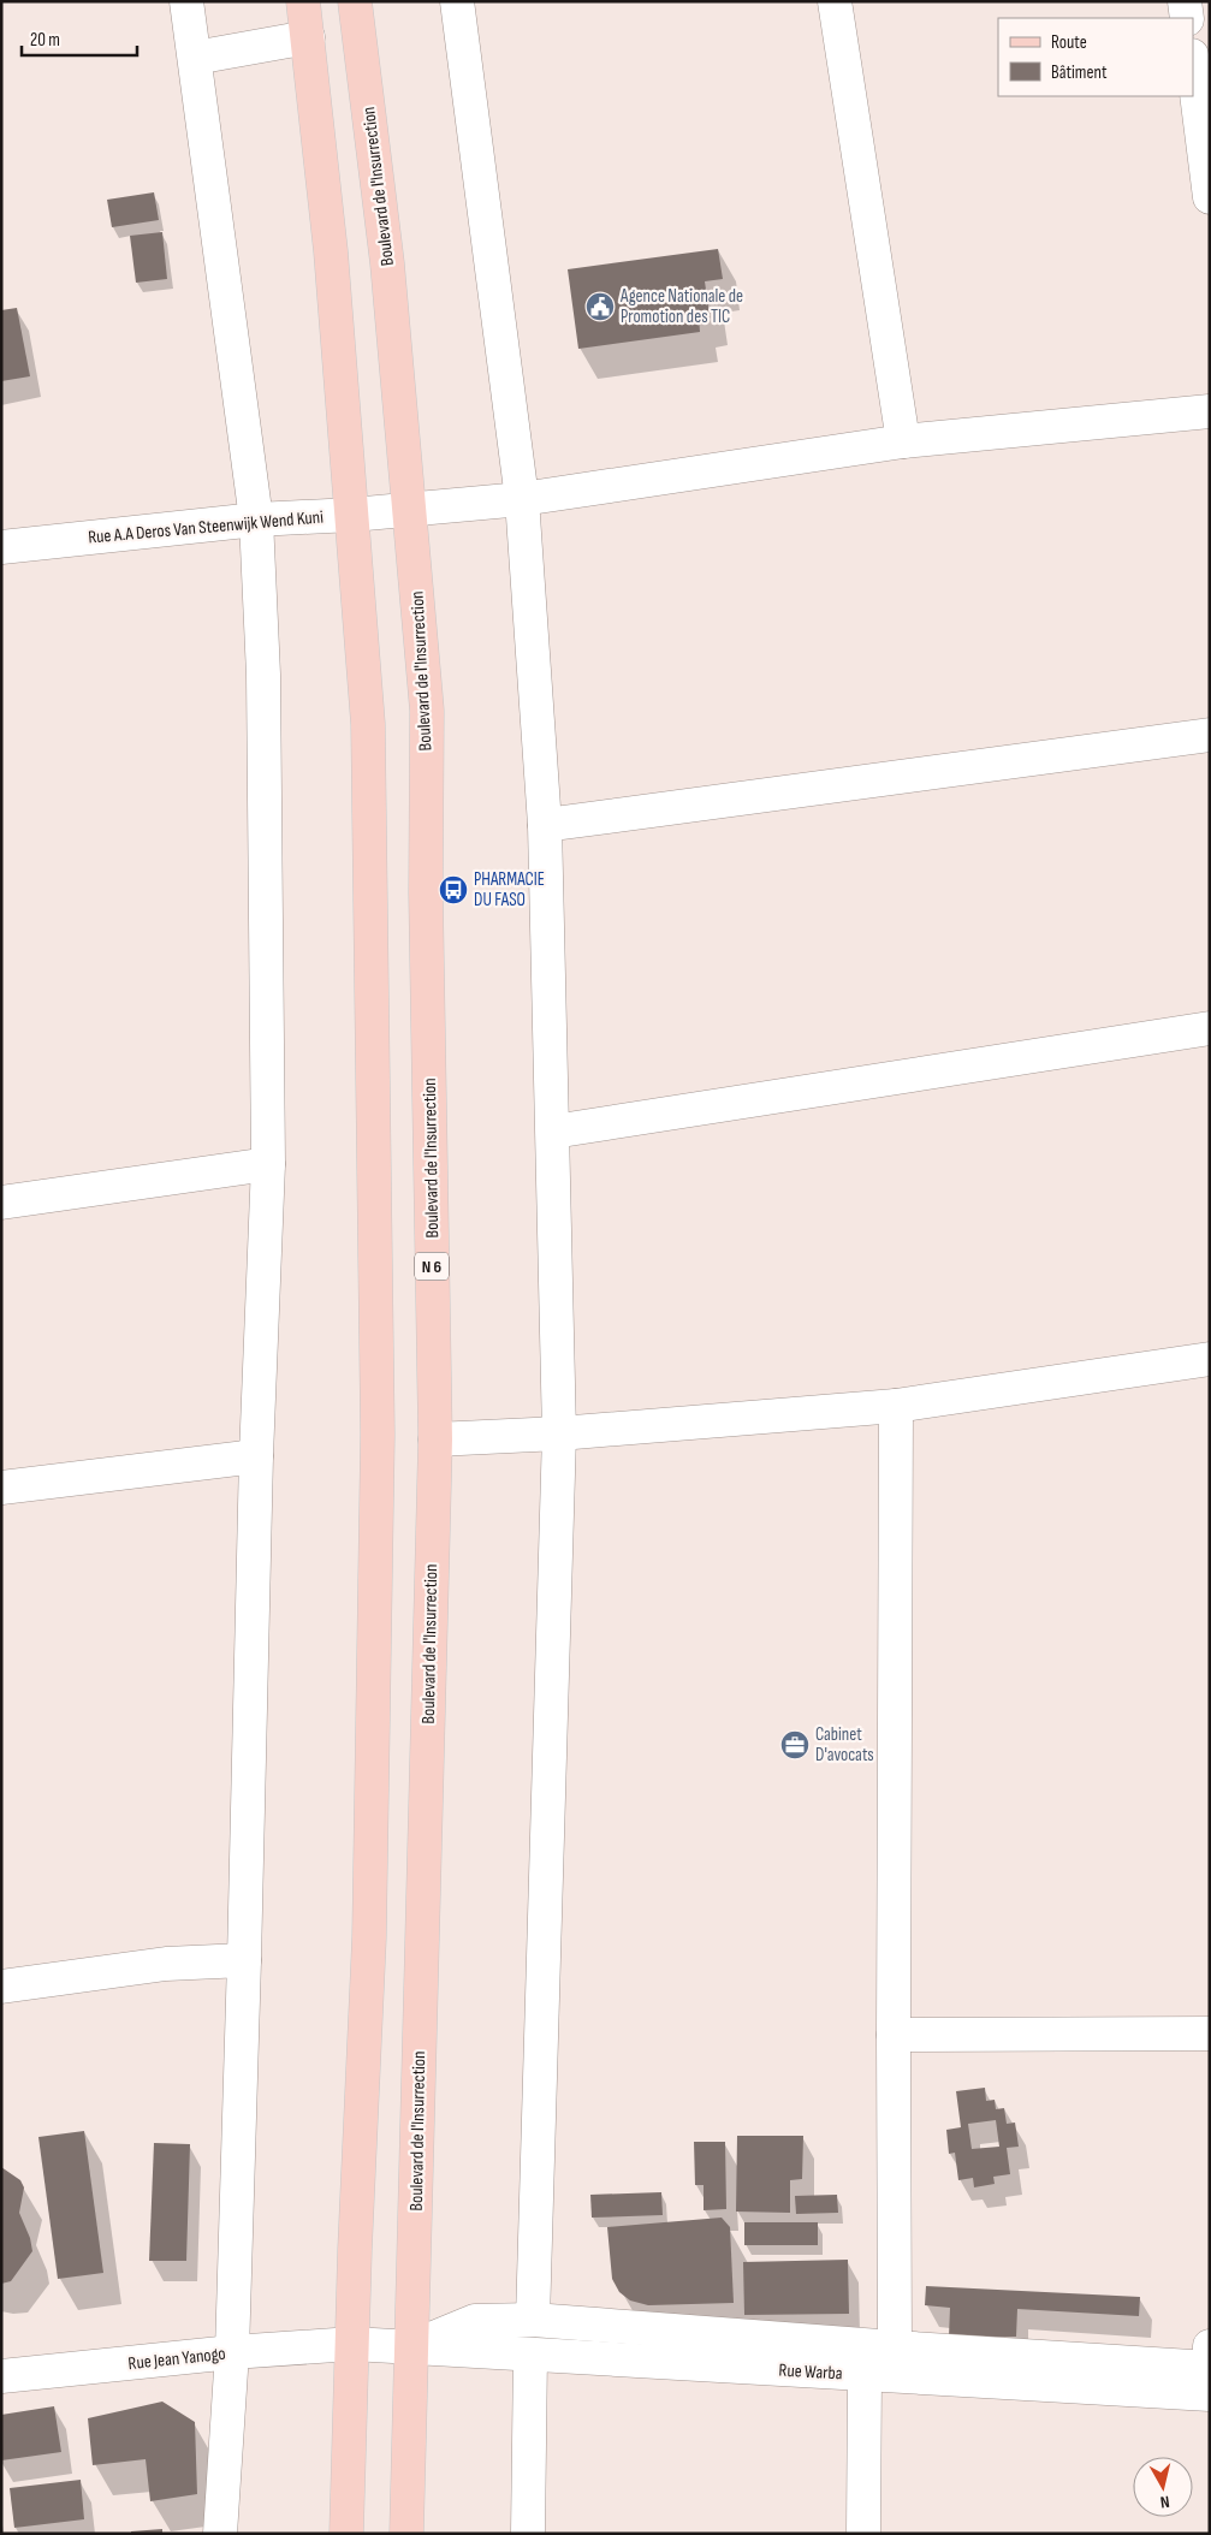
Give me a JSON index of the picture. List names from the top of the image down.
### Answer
{
  "streets": {
    "main road": ["Boulevard de l'Insurrection", "N 6"],
    "street": ["Rue A.A Deros Van Steenwijk Wend Kuni", "Rue Jean Yanogo", "Rue Warba"]
  },
  "crossings": [
    ["Boulevard de l'Insurrection", "Rue A.A Deros Van Steenwijk Wend Kuni"],
    ["Boulevard de l'Insurrection", "Rue Jean Yanogo"],
    ["Boulevard de l'Insurrection", "Rue Warba"],
    ["Rue Jean Yanogo", "Rue Warba"]
  ],
  "places": {
    "public building": ["Agence Nationale de Promotion des TIC"],
    "bus stop": ["PHARMACIE DU FASO"],
    "office": ["Cabinet D'avocats"]
  },
  "legend": ["Route", "Bâtiment"],
  "scale_bar": "20 m",
  "north": "bottom"
}
